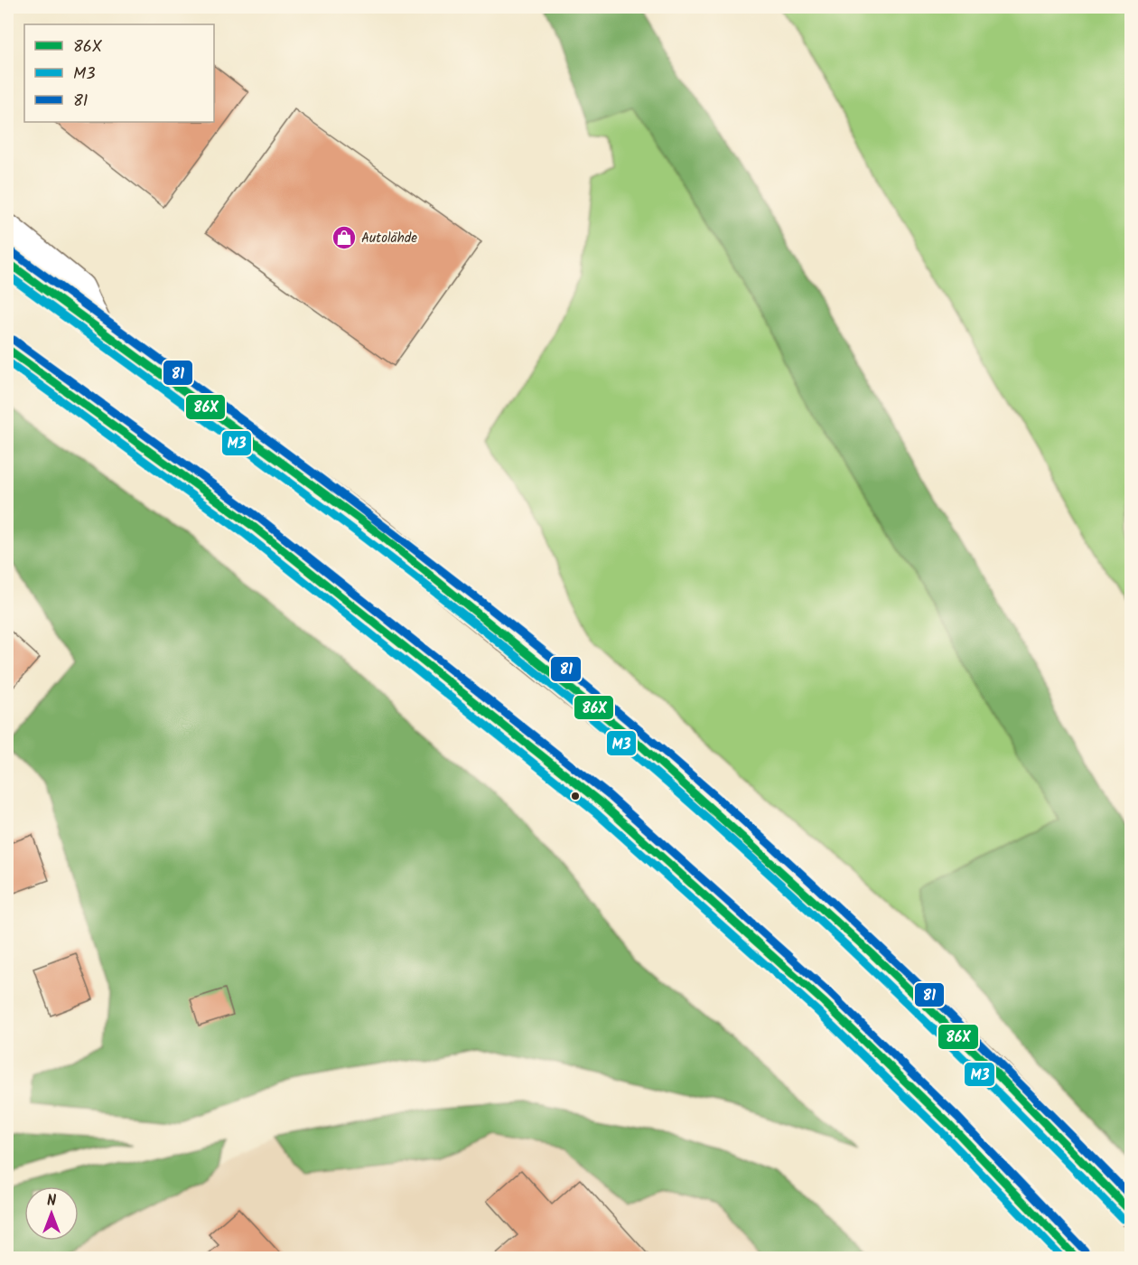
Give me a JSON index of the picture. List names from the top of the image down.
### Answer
{
  "places": {
    "shop": ["Autolähde"]
  },
  "lines": ["transit line 81", "transit line 86X", "transit line M3"],
  "legend": ["86X", "M3", "81"],
  "north": "top"
}
